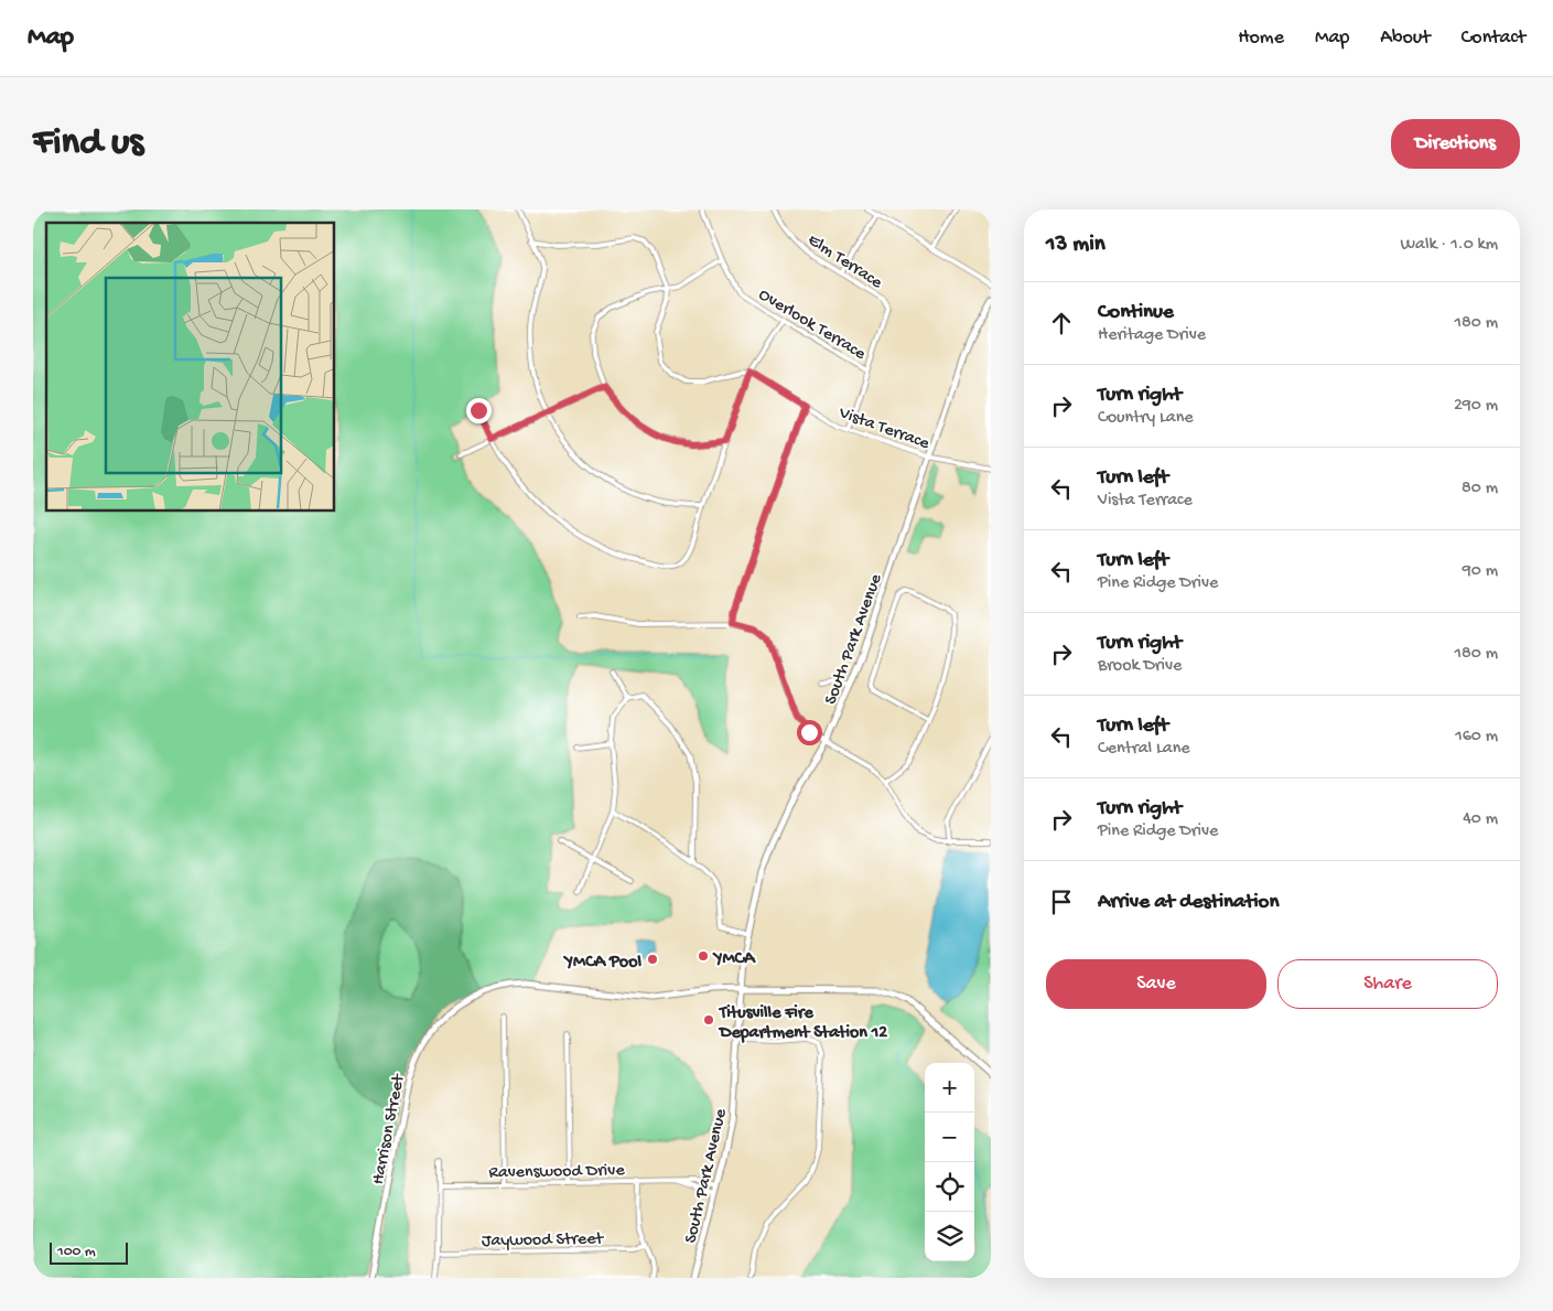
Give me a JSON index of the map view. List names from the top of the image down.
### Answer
{
  "streets": {
    "street": [
      "Elm Terrace",
      "Overlook Terrace",
      "Vista Terrace",
      "South Park Avenue",
      "Harrison Street",
      "Ravenswood Drive",
      "Jaywood Street"
    ]
  },
  "crossings": [
    ["Elm Terrace", "Overlook Terrace"],
    ["Elm Terrace", "Vista Terrace"],
    ["Vista Terrace", "South Park Avenue"],
    ["South Park Avenue", "Harrison Street"],
    ["South Park Avenue", "Ravenswood Drive"]
  ],
  "places": ["YMCA", "YMCA Pool", "Titusville Fire Department Station 12"],
  "scale_bar": "100 m",
  "page": {
    "header": "Map",
    "nav": [
      "Home",
      "Map",
      "About",
      "Contact"
    ],
    "buttons": [
      "Directions",
      ["Save", "Share"]
    ],
    "title": "Find us",
    "heading": ["13 min", "Walk · 1.0 km"],
    "list": [
      ["Continue", "Heritage Drive", "180 m"],
      ["Turn right", "Country Lane", "290 m"],
      ["Turn left", "Vista Terrace", "80 m"],
      ["Turn left", "Pine Ridge Drive", "90 m"],
      ["Turn right", "Brook Drive", "180 m"],
      ["Turn left", "Central Lane", "160 m"],
      ["Turn right", "Pine Ridge Drive", "40 m"],
      "Arrive at destination"
    ],
    "map_buttons": ["+", "−"],
    "scale": "100 m"
  }
}
